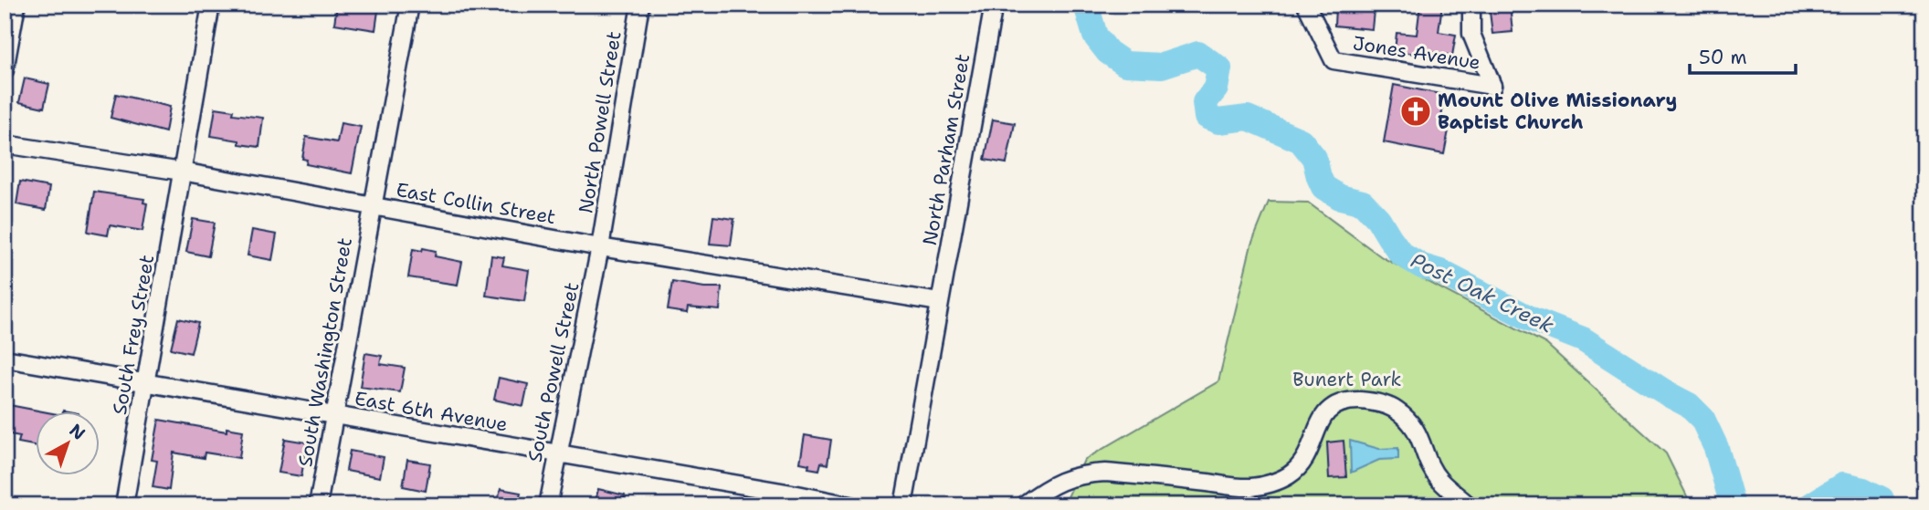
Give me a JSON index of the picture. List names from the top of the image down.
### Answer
{
  "streets": {
    "street": [
      "Jones Avenue",
      "North Powell Street",
      "North Parham Street",
      "East Collin Street",
      "South Frey Street",
      "South Washington Street",
      "South Powell Street",
      "East 6th Avenue"
    ]
  },
  "crossings": [
    ["North Powell Street", "East Collin Street"],
    ["North Powell Street", "South Powell Street"],
    ["North Parham Street", "East Collin Street"],
    ["East Collin Street", "South Frey Street"],
    ["East Collin Street", "South Washington Street"],
    ["East Collin Street", "South Powell Street"],
    ["South Frey Street", "East 6th Avenue"],
    ["South Washington Street", "East 6th Avenue"],
    ["South Powell Street", "East 6th Avenue"]
  ],
  "water": ["Post Oak Creek"],
  "parks": ["Bunert Park"],
  "places": {
    "church": ["Mount Olive Missionary Baptist Church"]
  },
  "scale_bar": "50 m",
  "north": "top right"
}
